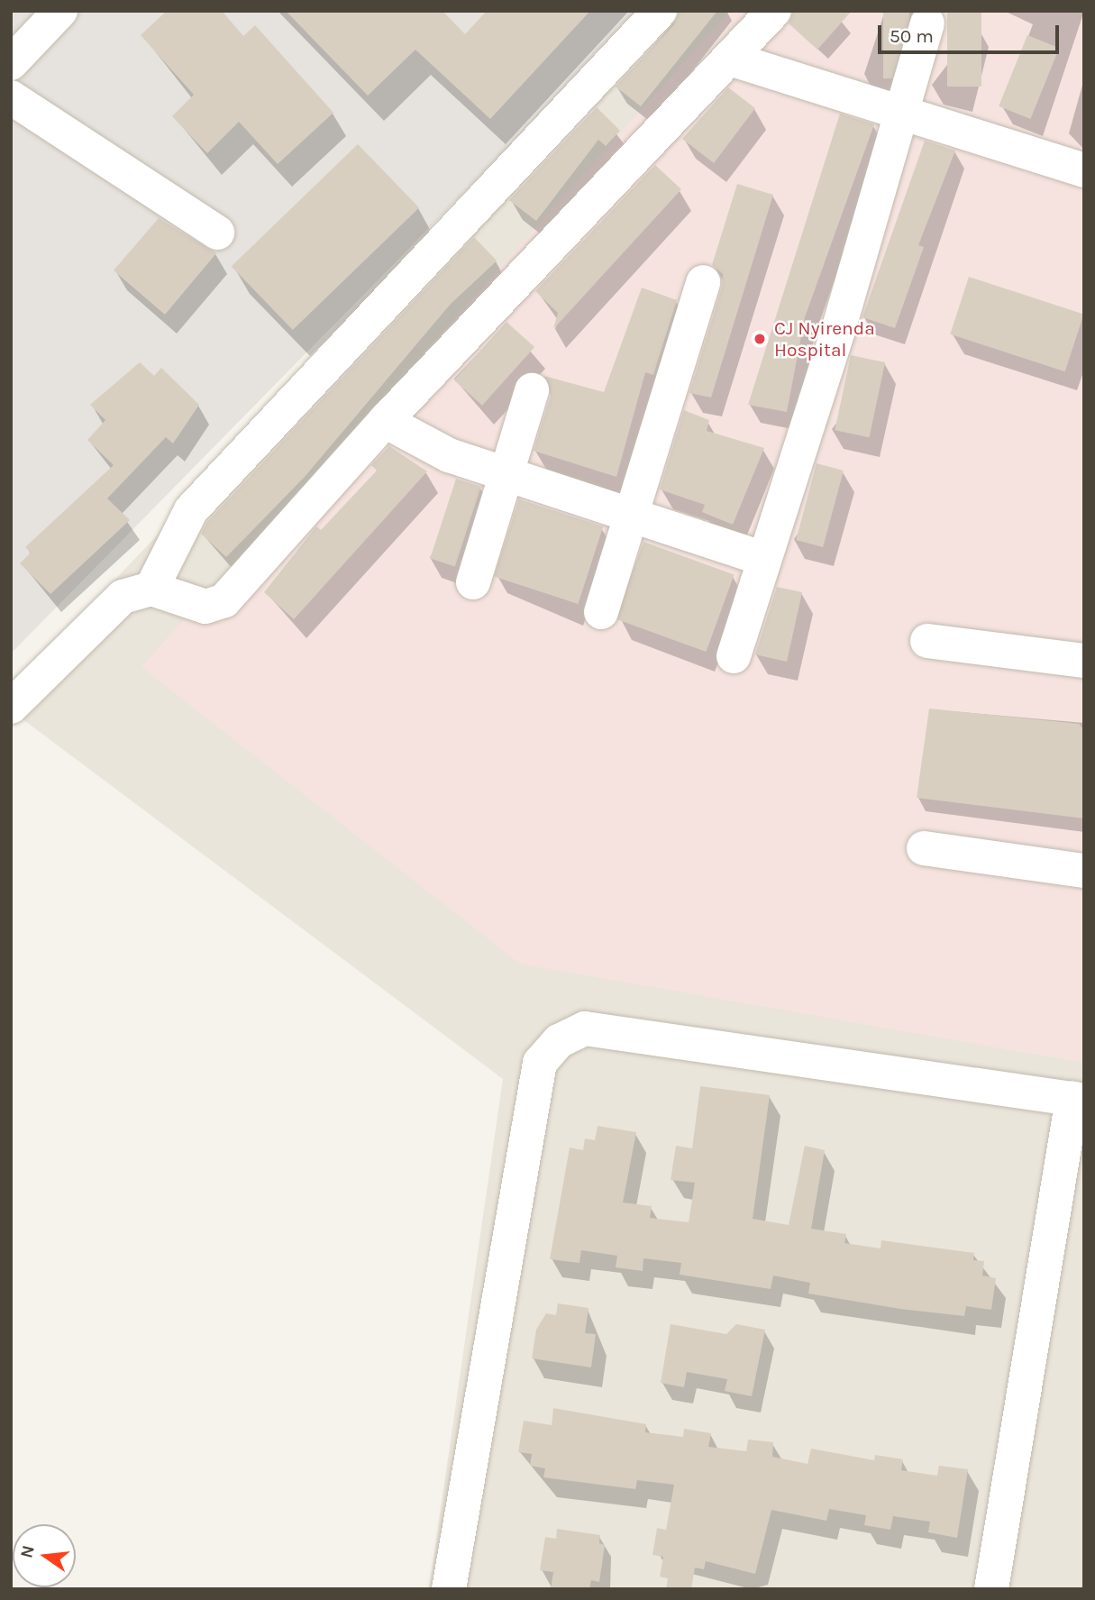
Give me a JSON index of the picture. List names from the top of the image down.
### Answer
{
  "places": ["CJ Nyirenda Hospital"],
  "scale_bar": "50 m",
  "north": "left"
}
